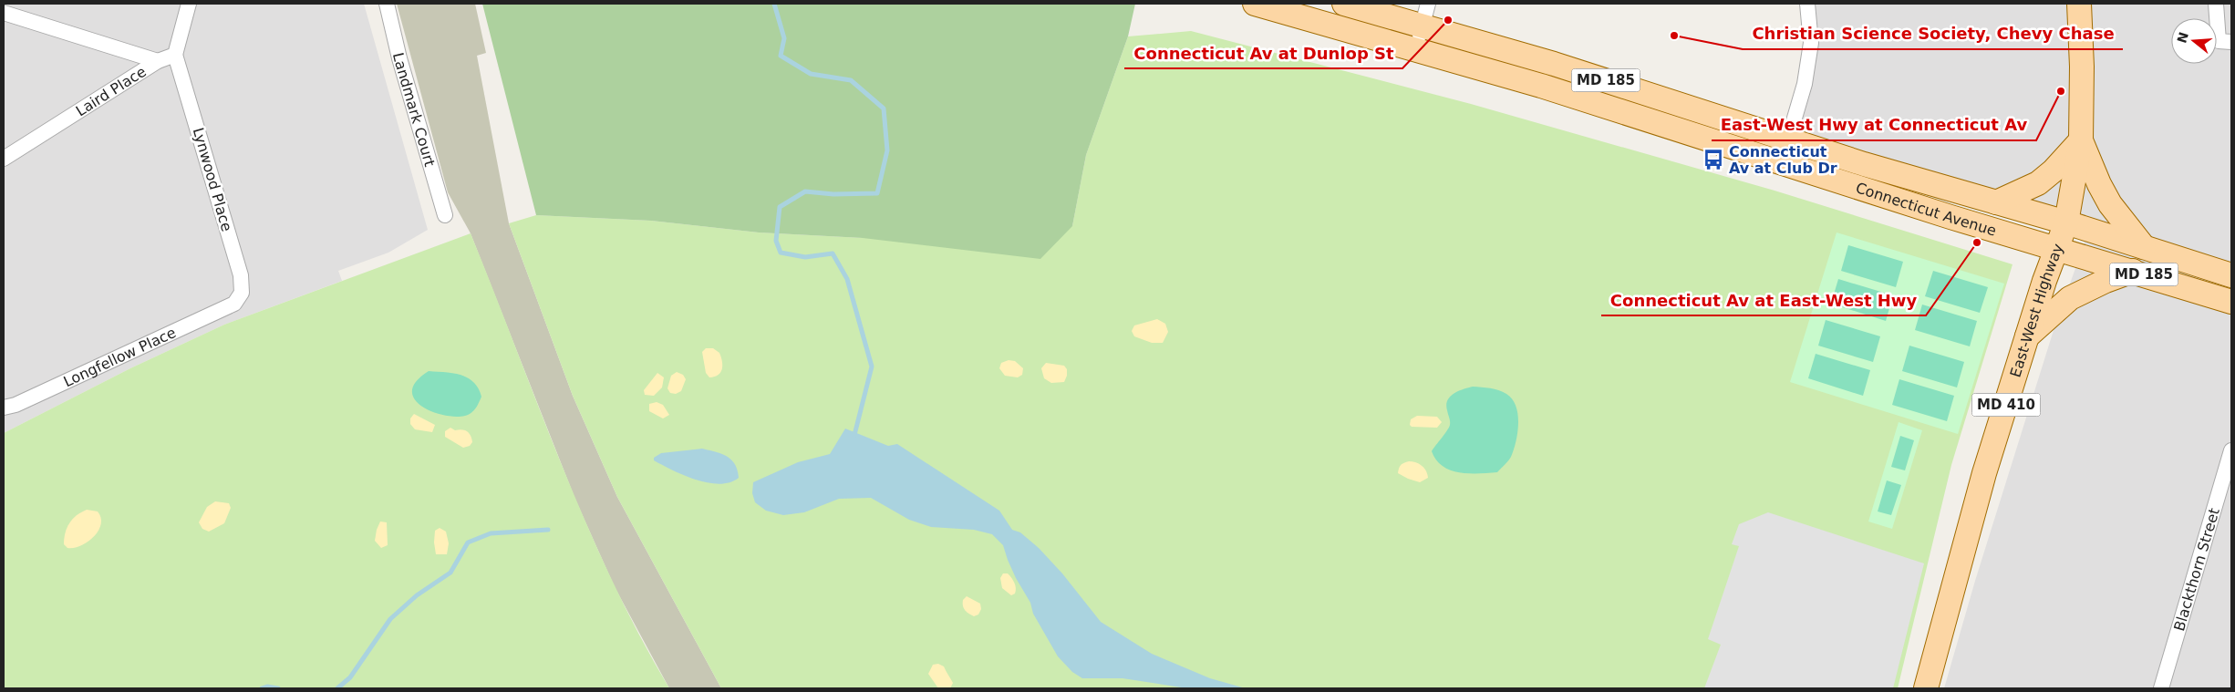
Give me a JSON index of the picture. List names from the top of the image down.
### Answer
{
  "streets": {
    "main road": [
      "MD 185",
      "Connecticut Avenue",
      "East-West Highway",
      "MD 410"
    ],
    "street": [
      "Laird Place",
      "Landmark Court",
      "Lynwood Place",
      "Longfellow Place",
      "Blackthorn Street"
    ]
  },
  "crossings": [
    ["Laird Place", "Lynwood Place"],
    ["Lynwood Place", "Longfellow Place"],
    ["Connecticut Avenue", "East-West Highway"]
  ],
  "places": {
    "other": [
      "Connecticut Av at Dunlop St",
      "Christian Science Society, Chevy Chase",
      "East-West Hwy at Connecticut Av",
      "Connecticut Av at East-West Hwy"
    ],
    "bus stop": ["Connecticut Av at Club Dr"]
  },
  "north": "left"
}
